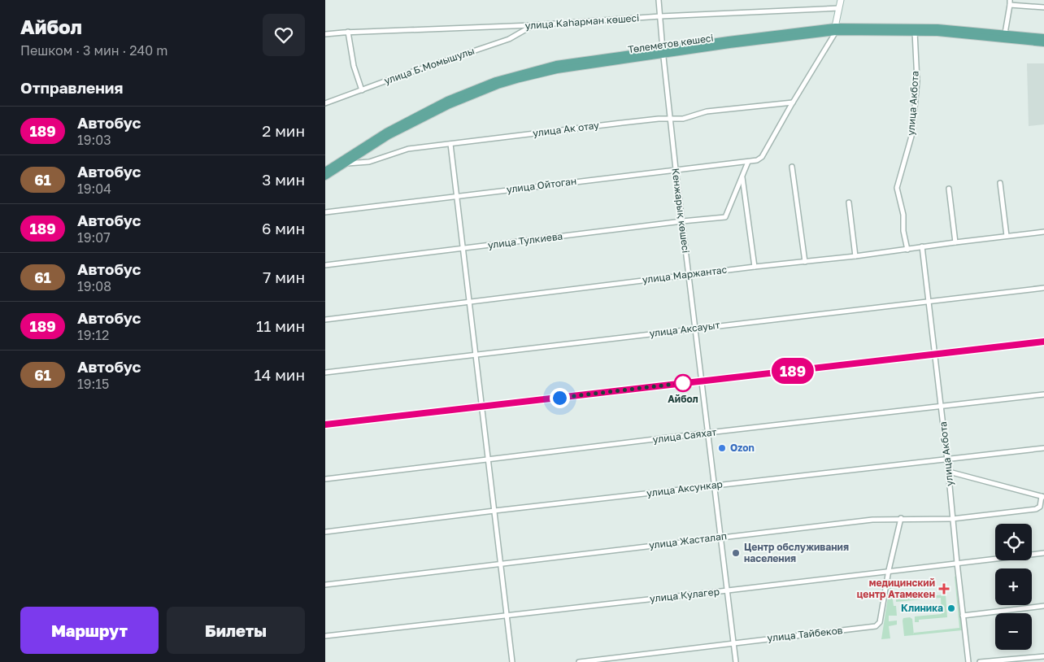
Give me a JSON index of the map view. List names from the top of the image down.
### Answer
{
  "streets": {
    "main road": ["Төлеметов көшесі"],
    "street": [
      "улица Каһарман көшесі",
      "улица Б.Момышулы",
      "улица Акбота",
      "улица Ак отау",
      "улица Ойтоган",
      "Кенжарық көшесі",
      "улица Тулкиева",
      "улица Маржантас",
      "улица Аксауыт",
      "улица Саяхат",
      "улица Аксункар",
      "улица Жасталап",
      "улица Кулагер",
      "улица Тайбеков"
    ]
  },
  "crossings": [
    ["улица Каһарман көшесі", "улица Б.Момышулы"],
    ["улица Каһарман көшесі", "Кенжарық көшесі"],
    ["Төлеметов көшесі", "улица Акбота"],
    ["Төлеметов көшесі", "улица Ак отау"],
    ["Төлеметов көшесі", "Кенжарық көшесі"],
    ["улица Акбота", "улица Маржантас"],
    ["улица Акбота", "улица Аксауыт"],
    ["улица Акбота", "улица Саяхат"],
    ["улица Акбота", "улица Аксункар"],
    ["улица Акбота", "улица Жасталап"],
    ["улица Акбота", "улица Кулагер"],
    ["улица Ак отау", "улица Ойтоган"],
    ["улица Ак отау", "Кенжарық көшесі"],
    ["улица Ойтоган", "Кенжарық көшесі"],
    ["Кенжарық көшесі", "улица Тулкиева"],
    ["Кенжарық көшесі", "улица Маржантас"],
    ["Кенжарық көшесі", "улица Аксауыт"],
    ["Кенжарық көшесі", "улица Саяхат"],
    ["Кенжарық көшесі", "улица Аксункар"],
    ["Кенжарық көшесі", "улица Жасталап"],
    ["Кенжарық көшесі", "улица Кулагер"],
    ["Кенжарық көшесі", "улица Тайбеков"],
    ["улица Кулагер", "улица Тайбеков"]
  ],
  "places": {
    "other": [
      "Айбол",
      "Ozon",
      "Центр обслуживания населения",
      "Клиника"
    ],
    "health": ["медицинский центр Атамекен"]
  },
  "lines": ["bus line 189"],
  "page": {
    "heading": [
      ["Айбол", "Пешком · 3 мин · 240 m"],
      "Отправления"
    ],
    "on_map": "189",
    "list": [
      {
        "mark": "189",
        "name": "Автобус",
        "note": "19:03",
        "value": "2 мин"
      },
      {
        "mark": "61",
        "name": "Автобус",
        "note": "19:04",
        "value": "3 мин"
      },
      {
        "mark": "189",
        "name": "Автобус",
        "note": "19:07",
        "value": "6 мин"
      },
      {
        "mark": "61",
        "name": "Автобус",
        "note": "19:08",
        "value": "7 мин"
      },
      {
        "mark": "189",
        "name": "Автобус",
        "note": "19:12",
        "value": "11 мин"
      },
      {
        "mark": "61",
        "name": "Автобус",
        "note": "19:15",
        "value": "14 мин"
      }
    ],
    "map_buttons": ["+", "−"],
    "buttons": ["Маршрут", "Билеты"]
  }
}
